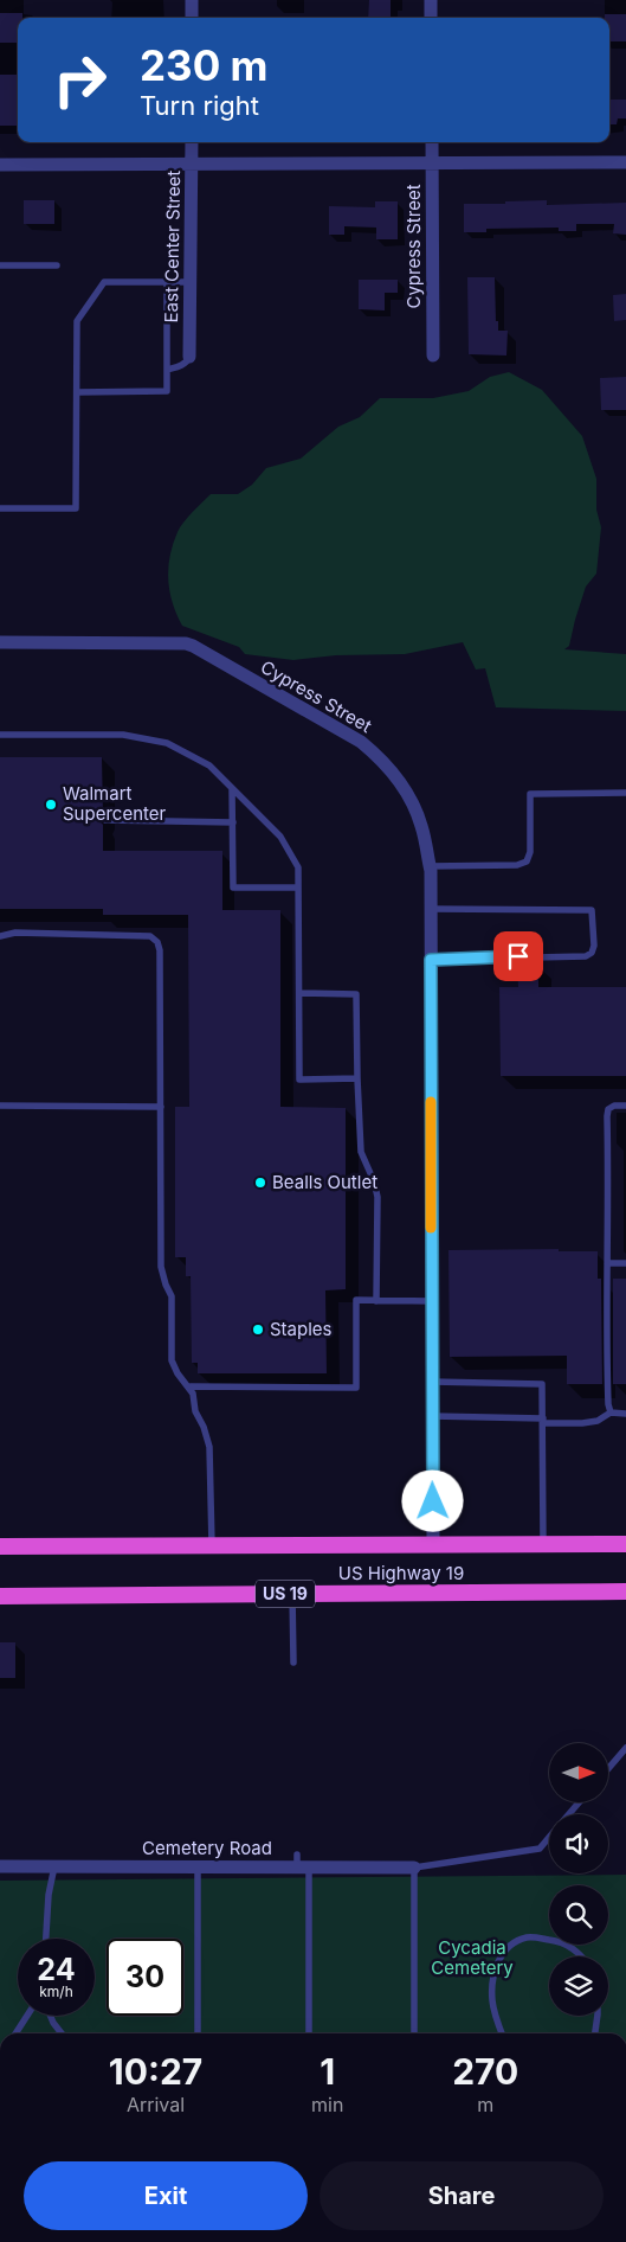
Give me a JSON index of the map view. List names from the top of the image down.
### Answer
{
  "streets": {
    "highway": ["US Highway 19", "US 19"],
    "street": ["East Center Street", "Cypress Street", "Cemetery Road"]
  },
  "crossings": [
    ["Cypress Street", "US Highway 19"]
  ],
  "parks": ["Cycadia Cemetery"],
  "places": ["Walmart Supercenter", "Bealls Outlet", "Staples"],
  "north": "right",
  "page": {
    "turn": ["230 m", "Turn right"],
    "speed": "24 km/h",
    "limit": "30",
    "eta": [
      "10:27",
      "Arrival",
      "1",
      "min",
      "270",
      "m"
    ],
    "buttons": ["Exit", "Share"]
  }
}
